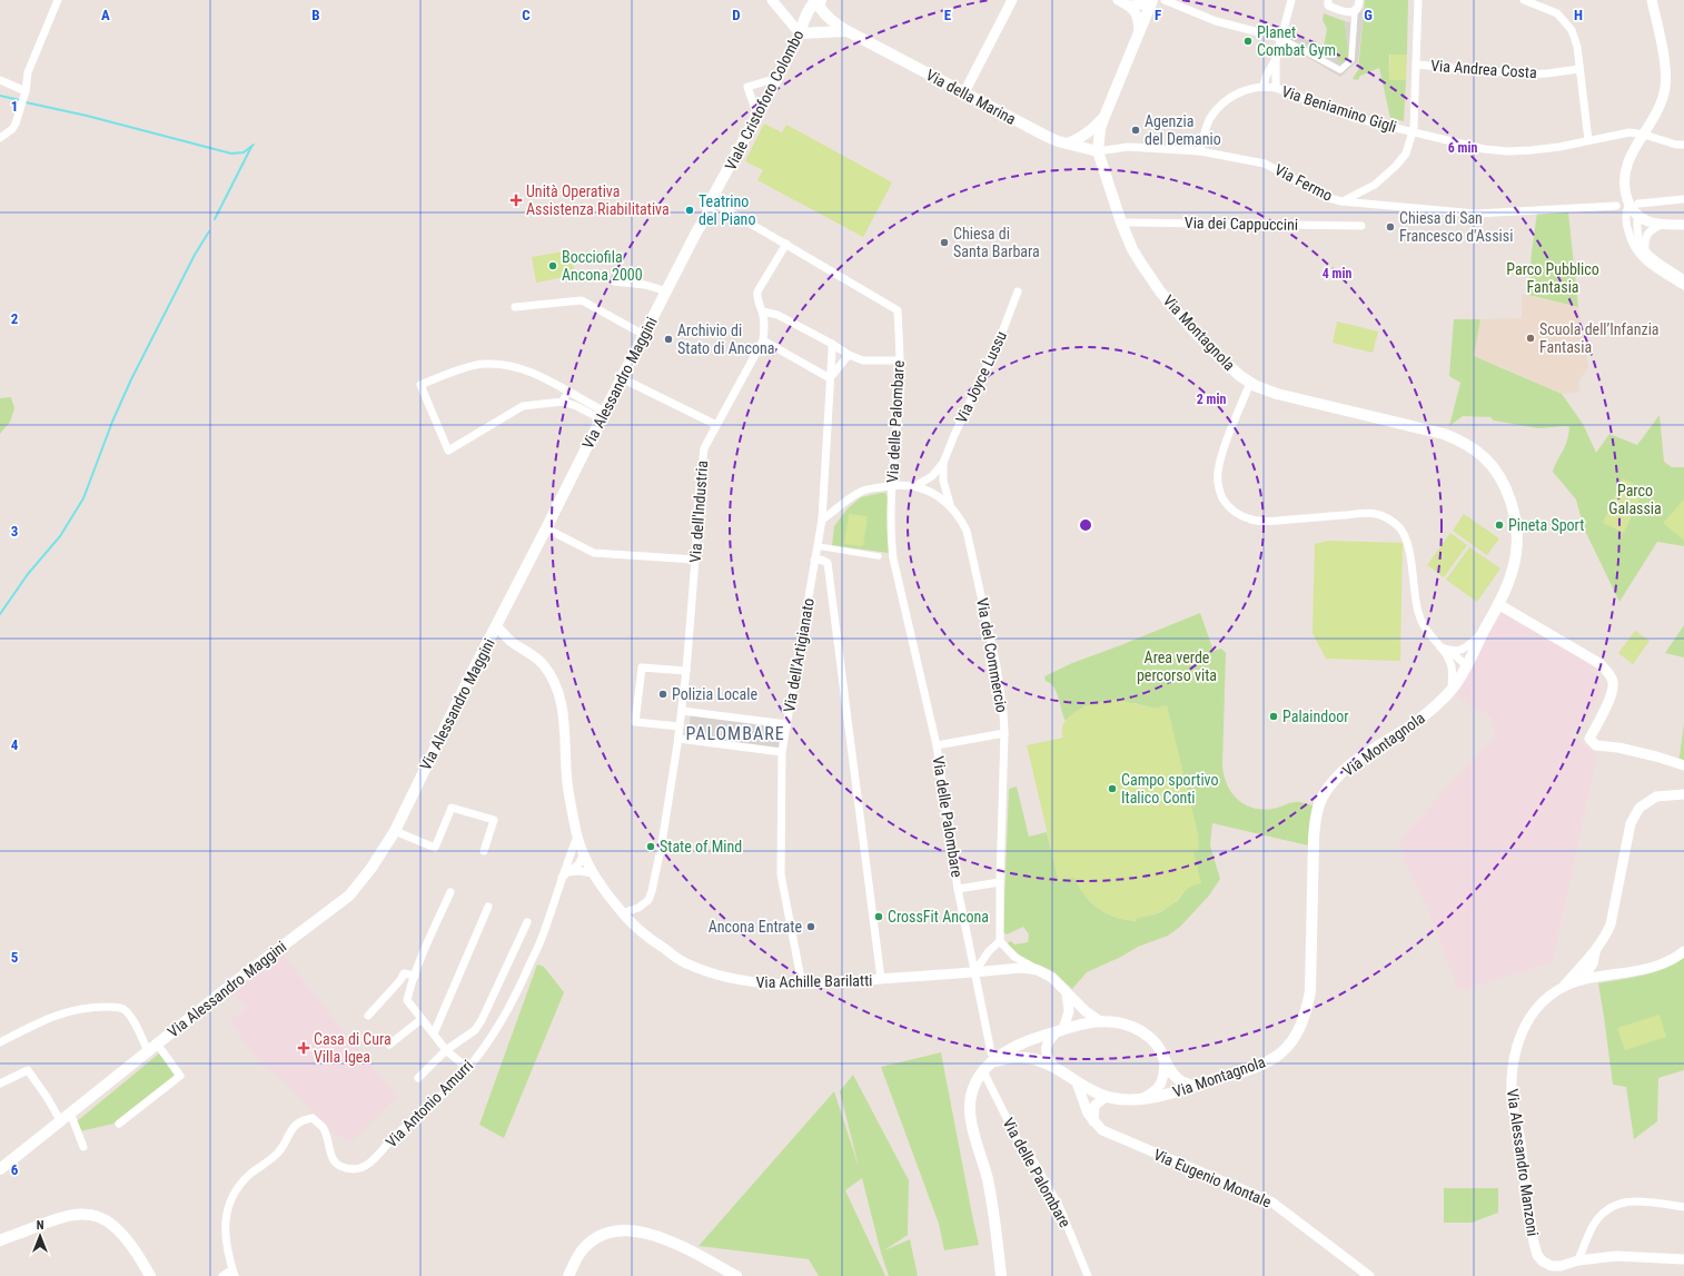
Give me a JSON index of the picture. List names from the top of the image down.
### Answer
{
  "streets": {
    "main road": [
      "Via della Marina",
      "Viale Cristoforo Colombo",
      "Via Montagnola",
      "Via Alessandro Maggini"
    ],
    "street": [
      "Via Andrea Costa",
      "Via Beniamino Gigli",
      "Via Fermo",
      "Via dei Cappuccini",
      "Via Joyce Lussu",
      "Via delle Palombare",
      "Via dell'Industria",
      "Via dell'Artigianato",
      "Via del Commercio",
      "Via Achille Barilatti",
      "Via Antonio Amurri",
      "Via Alessandro Manzoni",
      "Via Eugenio Montale"
    ]
  },
  "crossings": [
    ["Via della Marina", "Viale Cristoforo Colombo"],
    ["Via della Marina", "Via Fermo"],
    ["Via della Marina", "Via Montagnola"],
    ["Viale Cristoforo Colombo", "Via Alessandro Maggini"],
    ["Viale Cristoforo Colombo", "Via delle Palombare"],
    ["Via Beniamino Gigli", "Via Fermo"],
    ["Via Fermo", "Via Montagnola"],
    ["Via dei Cappuccini", "Via Montagnola"],
    ["Via Montagnola", "Via delle Palombare"],
    ["Via Montagnola", "Via Achille Barilatti"],
    ["Via Montagnola", "Via Eugenio Montale"],
    ["Via Joyce Lussu", "Via del Commercio"],
    ["Via Alessandro Maggini", "Via delle Palombare"],
    ["Via Alessandro Maggini", "Via Achille Barilatti"],
    ["Via delle Palombare", "Via del Commercio"],
    ["Via delle Palombare", "Via Achille Barilatti"],
    ["Via dell'Industria", "Via Achille Barilatti"],
    ["Via dell'Artigianato", "Via del Commercio"],
    ["Via dell'Artigianato", "Via Achille Barilatti"],
    ["Via del Commercio", "Via Achille Barilatti"],
    ["Via Achille Barilatti", "Via Antonio Amurri"],
    ["Via Achille Barilatti", "Via Eugenio Montale"]
  ],
  "districts": ["PALOMBARE"],
  "parks": ["Parco Pubblico Fantasia", "Parco Galassia", "Area verde percorso vita"],
  "places": {
    "other": [
      "Planet Combat Gym",
      "Agenzia del Demanio",
      "Teatrino del Piano",
      "Chiesa di San Francesco d'Assisi",
      "Chiesa di Santa Barbara",
      "Bocciofila Ancona 2000",
      "Scuola dell’Infanzia Fantasia",
      "Archivio di Stato di Ancona",
      "Pineta Sport",
      "Polizia Locale",
      "Palaindoor",
      "Campo sportivo Italico Conti",
      "State of Mind",
      "CrossFit Ancona",
      "Ancona Entrate"
    ],
    "health": ["Unità Operativa Assistenza Riabilitativa", "Casa di Cura Villa Igea"]
  },
  "north": "top",
  "grid": {
    "columns": [
      "A",
      "B",
      "C",
      "D",
      "E",
      "F",
      "G",
      "H"
    ],
    "rows": [
      "1",
      "2",
      "3",
      "4",
      "5",
      "6"
    ]
  },
  "rings": ["6 min", "4 min", "2 min"]
}
